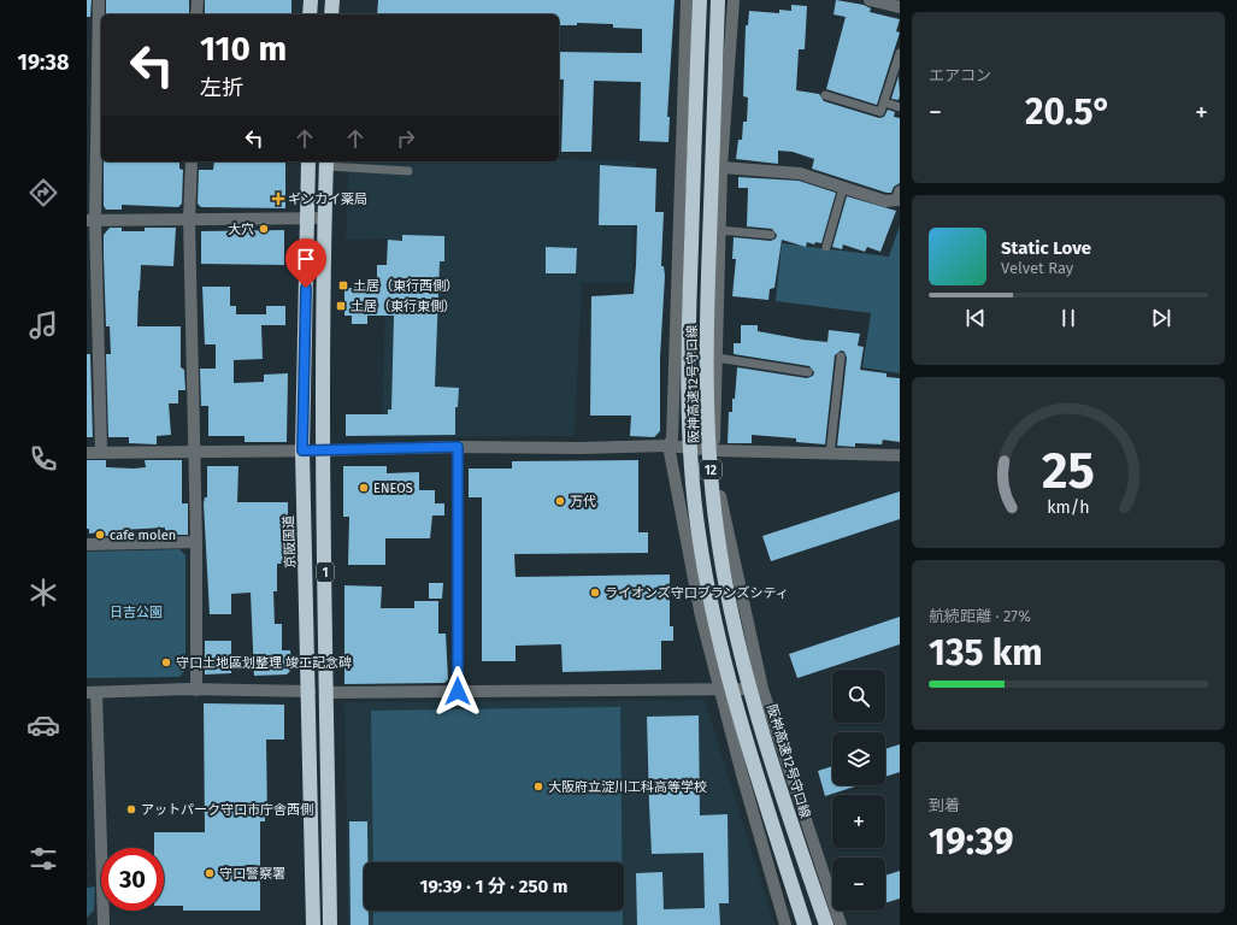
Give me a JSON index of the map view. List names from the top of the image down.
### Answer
{
  "streets": {
    "highway": [
      "阪神高速12号守口線",
      "12",
      "京阪国道",
      "1"
    ]
  },
  "parks": ["日吉公園"],
  "places": {
    "health": ["ギンカイ薬局"],
    "other": [
      "大穴",
      "ENEOS",
      "万代",
      "cafe molen",
      "ライオンズ守口ブランズシティ",
      "守口土地區划整理 竣工記念碑",
      "大阪府立淀川工科高等学校",
      "アットパーク守口市庁舎西側",
      "守口警察署"
    ],
    "transit": ["土居（東行西側）", "土居（東行東側）"]
  },
  "page": {
    "tabs": "19:38",
    "tile": [
      "エアコン",
      ["航続距離 · 27%", "135 km"],
      ["到着", "19:39"]
    ],
    "turn": ["110 m", "左折"],
    "heat": ["−", "20.5°", "+"],
    "song": ["Static Love", "Velvet Ray"],
    "map_buttons": ["+", "−"],
    "limit": "30",
    "trip": "19:39 · 1 分 · 250 m",
    "gauge": ["25", "km/h"]
  }
}
